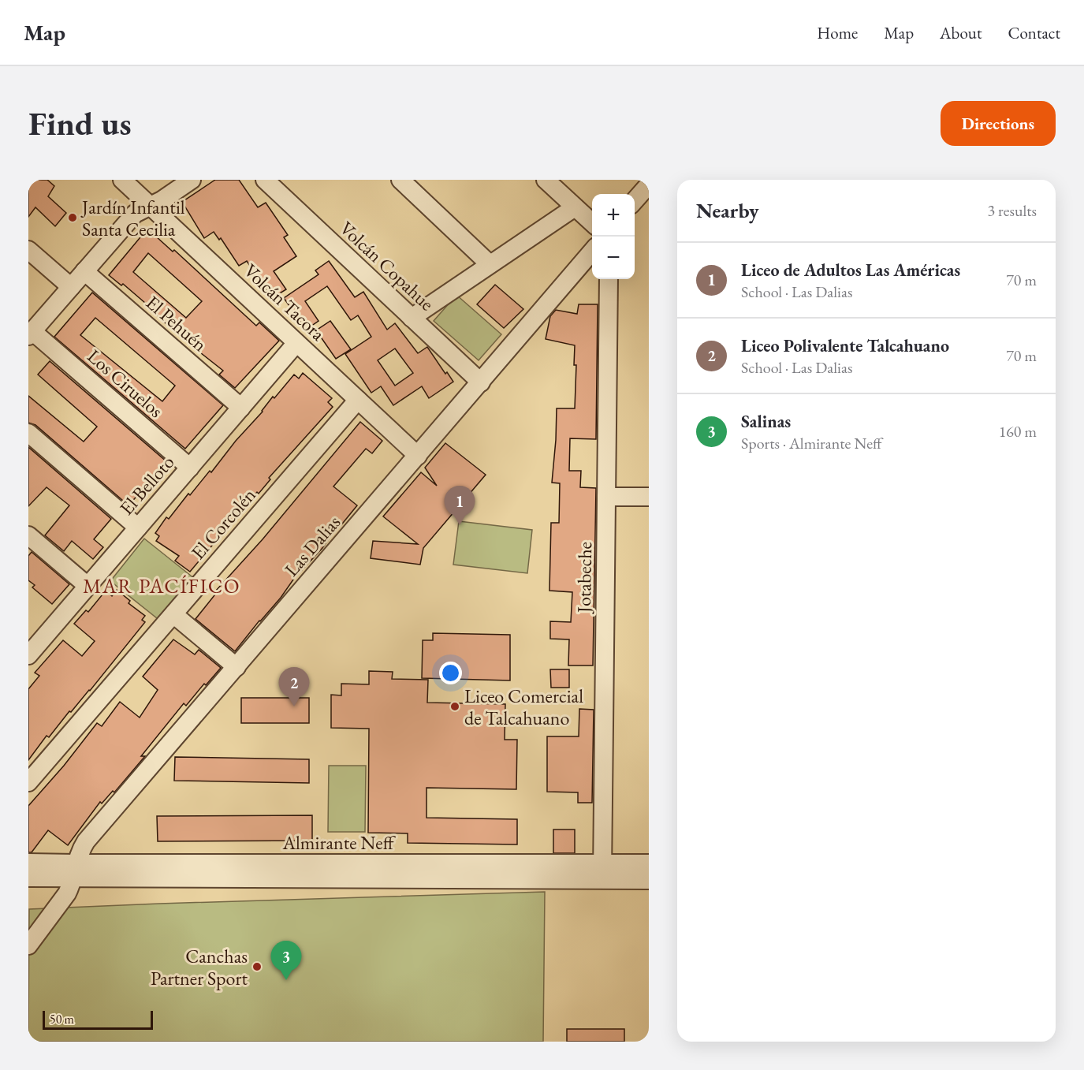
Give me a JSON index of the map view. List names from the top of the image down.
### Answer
{
  "streets": {
    "street": [
      "Volcán Copahue",
      "Volcán Tacora",
      "El Pehuén",
      "Los Ciruelos",
      "El Belloto",
      "El Corcolén",
      "Las Dalias",
      "Jotabeche",
      "Almirante Neff"
    ]
  },
  "crossings": [
    ["Volcán Copahue", "Las Dalias"],
    ["Volcán Tacora", "El Belloto"],
    ["Volcán Tacora", "El Corcolén"],
    ["Volcán Tacora", "Las Dalias"],
    ["El Pehuén", "El Belloto"],
    ["Los Ciruelos", "El Belloto"],
    ["Las Dalias", "Almirante Neff"],
    ["Jotabeche", "Almirante Neff"]
  ],
  "districts": ["MAR PACÍFICO"],
  "places": ["Jardín Infantil Santa Cecilia", "Liceo Comercial de Talcahuano", "Canchas Partner Sport"],
  "scale_bar": "50 m",
  "page": {
    "header": "Map",
    "nav": [
      "Home",
      "Map",
      "About",
      "Contact"
    ],
    "buttons": "Directions",
    "title": "Find us",
    "heading": ["Nearby", "3 results"],
    "map_buttons": ["+", "−"],
    "list": [
      {
        "mark": "1",
        "name": "Liceo de Adultos Las Américas",
        "note": "School · Las Dalias",
        "value": "70 m"
      },
      {
        "mark": "2",
        "name": "Liceo Polivalente Talcahuano",
        "note": "School · Las Dalias",
        "value": "70 m"
      },
      {
        "mark": "3",
        "name": "Salinas",
        "note": "Sports · Almirante Neff",
        "value": "160 m"
      }
    ],
    "pins": ["1", "2", "3"],
    "scale": "50 m"
  }
}
